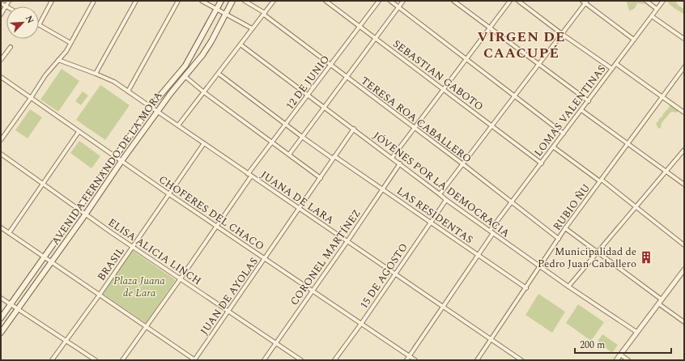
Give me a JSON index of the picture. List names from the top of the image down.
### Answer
{
  "streets": {
    "main road": ["AVENIDA FERNANDO DE LA MORA"],
    "street": [
      "SEBASTIAN GABOTO",
      "12 DE JUNIO",
      "LOMAS VALENTINAS",
      "TERESA ROA CABALLERO",
      "JÓVENES POR LA DEMOCRACIA",
      "JUANA DE LARA",
      "RUBIO ÑU",
      "CHOFERES DEL CHACO",
      "LAS RESIDENTAS",
      "ELISA ALICIA LINCH",
      "CORONEL MARTÍNEZ",
      "BRASIL",
      "15 DE AGOSTO",
      "JUAN DE AYOLAS"
    ]
  },
  "crossings": [
    ["SEBASTIAN GABOTO", "12 DE JUNIO"],
    ["SEBASTIAN GABOTO", "LOMAS VALENTINAS"],
    ["12 DE JUNIO", "TERESA ROA CABALLERO"],
    ["12 DE JUNIO", "JÓVENES POR LA DEMOCRACIA"],
    ["12 DE JUNIO", "JUANA DE LARA"],
    ["12 DE JUNIO", "CHOFERES DEL CHACO"],
    ["12 DE JUNIO", "LAS RESIDENTAS"],
    ["12 DE JUNIO", "ELISA ALICIA LINCH"],
    ["LOMAS VALENTINAS", "TERESA ROA CABALLERO"],
    ["LOMAS VALENTINAS", "JÓVENES POR LA DEMOCRACIA"],
    ["TERESA ROA CABALLERO", "RUBIO ÑU"],
    ["AVENIDA FERNANDO DE LA MORA", "JUANA DE LARA"],
    ["AVENIDA FERNANDO DE LA MORA", "CHOFERES DEL CHACO"],
    ["AVENIDA FERNANDO DE LA MORA", "ELISA ALICIA LINCH"],
    ["JÓVENES POR LA DEMOCRACIA", "RUBIO ÑU"],
    ["JÓVENES POR LA DEMOCRACIA", "CORONEL MARTÍNEZ"],
    ["JÓVENES POR LA DEMOCRACIA", "15 DE AGOSTO"],
    ["JÓVENES POR LA DEMOCRACIA", "JUAN DE AYOLAS"],
    ["JUANA DE LARA", "RUBIO ÑU"],
    ["JUANA DE LARA", "CORONEL MARTÍNEZ"],
    ["JUANA DE LARA", "BRASIL"],
    ["JUANA DE LARA", "15 DE AGOSTO"],
    ["JUANA DE LARA", "JUAN DE AYOLAS"],
    ["RUBIO ÑU", "LAS RESIDENTAS"],
    ["CHOFERES DEL CHACO", "CORONEL MARTÍNEZ"],
    ["CHOFERES DEL CHACO", "BRASIL"],
    ["CHOFERES DEL CHACO", "15 DE AGOSTO"],
    ["CHOFERES DEL CHACO", "JUAN DE AYOLAS"],
    ["LAS RESIDENTAS", "CORONEL MARTÍNEZ"],
    ["LAS RESIDENTAS", "15 DE AGOSTO"],
    ["LAS RESIDENTAS", "JUAN DE AYOLAS"],
    ["ELISA ALICIA LINCH", "CORONEL MARTÍNEZ"],
    ["ELISA ALICIA LINCH", "BRASIL"],
    ["ELISA ALICIA LINCH", "JUAN DE AYOLAS"]
  ],
  "districts": ["VIRGEN DE CAACUPÉ"],
  "parks": ["Plaza Juana de Lara"],
  "places": {
    "building": ["Municipalidad de Pedro Juan Caballero"]
  },
  "scale_bar": "200 m",
  "north": "top right"
}
